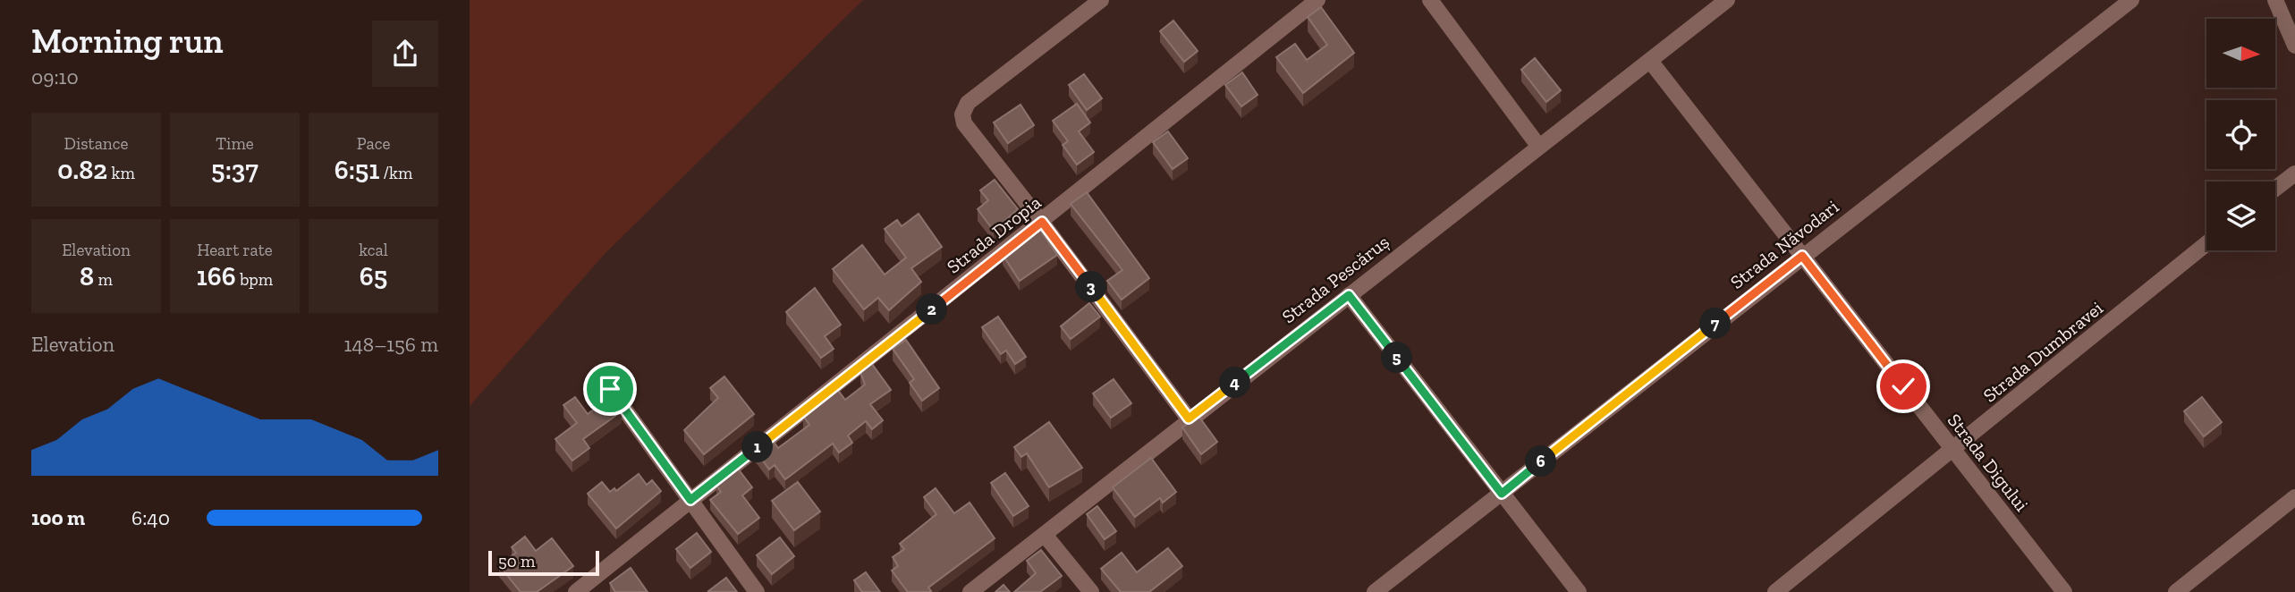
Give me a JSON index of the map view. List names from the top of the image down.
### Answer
{
  "streets": {
    "street": [
      "Strada Dropia",
      "Strada Năvodari",
      "Strada Pescăruș",
      "Strada Dumbravei",
      "Strada Digului"
    ]
  },
  "crossings": [
    ["Strada Năvodari", "Strada Digului"],
    ["Strada Pescăruș", "Strada Digului"],
    ["Strada Dumbravei", "Strada Digului"]
  ],
  "scale_bar": "50 m",
  "north": "right",
  "page": {
    "heading": ["Morning run", "09:10"],
    "stats": [
      ["Distance", "0.82 km"],
      ["Time", "5:37"],
      ["Pace", "6:51 /km"],
      ["Elevation", "8 m"],
      ["Heart rate", "166 bpm"],
      ["kcal", "65"]
    ],
    "pins": [
      "3",
      "2",
      "7",
      "5",
      "4",
      "1",
      "6"
    ],
    "chart": ["Elevation", "148–156 m"],
    "list": [
      {
        "name": "100 m",
        "note": "6:40"
      }
    ],
    "scale": "50 m"
  }
}
